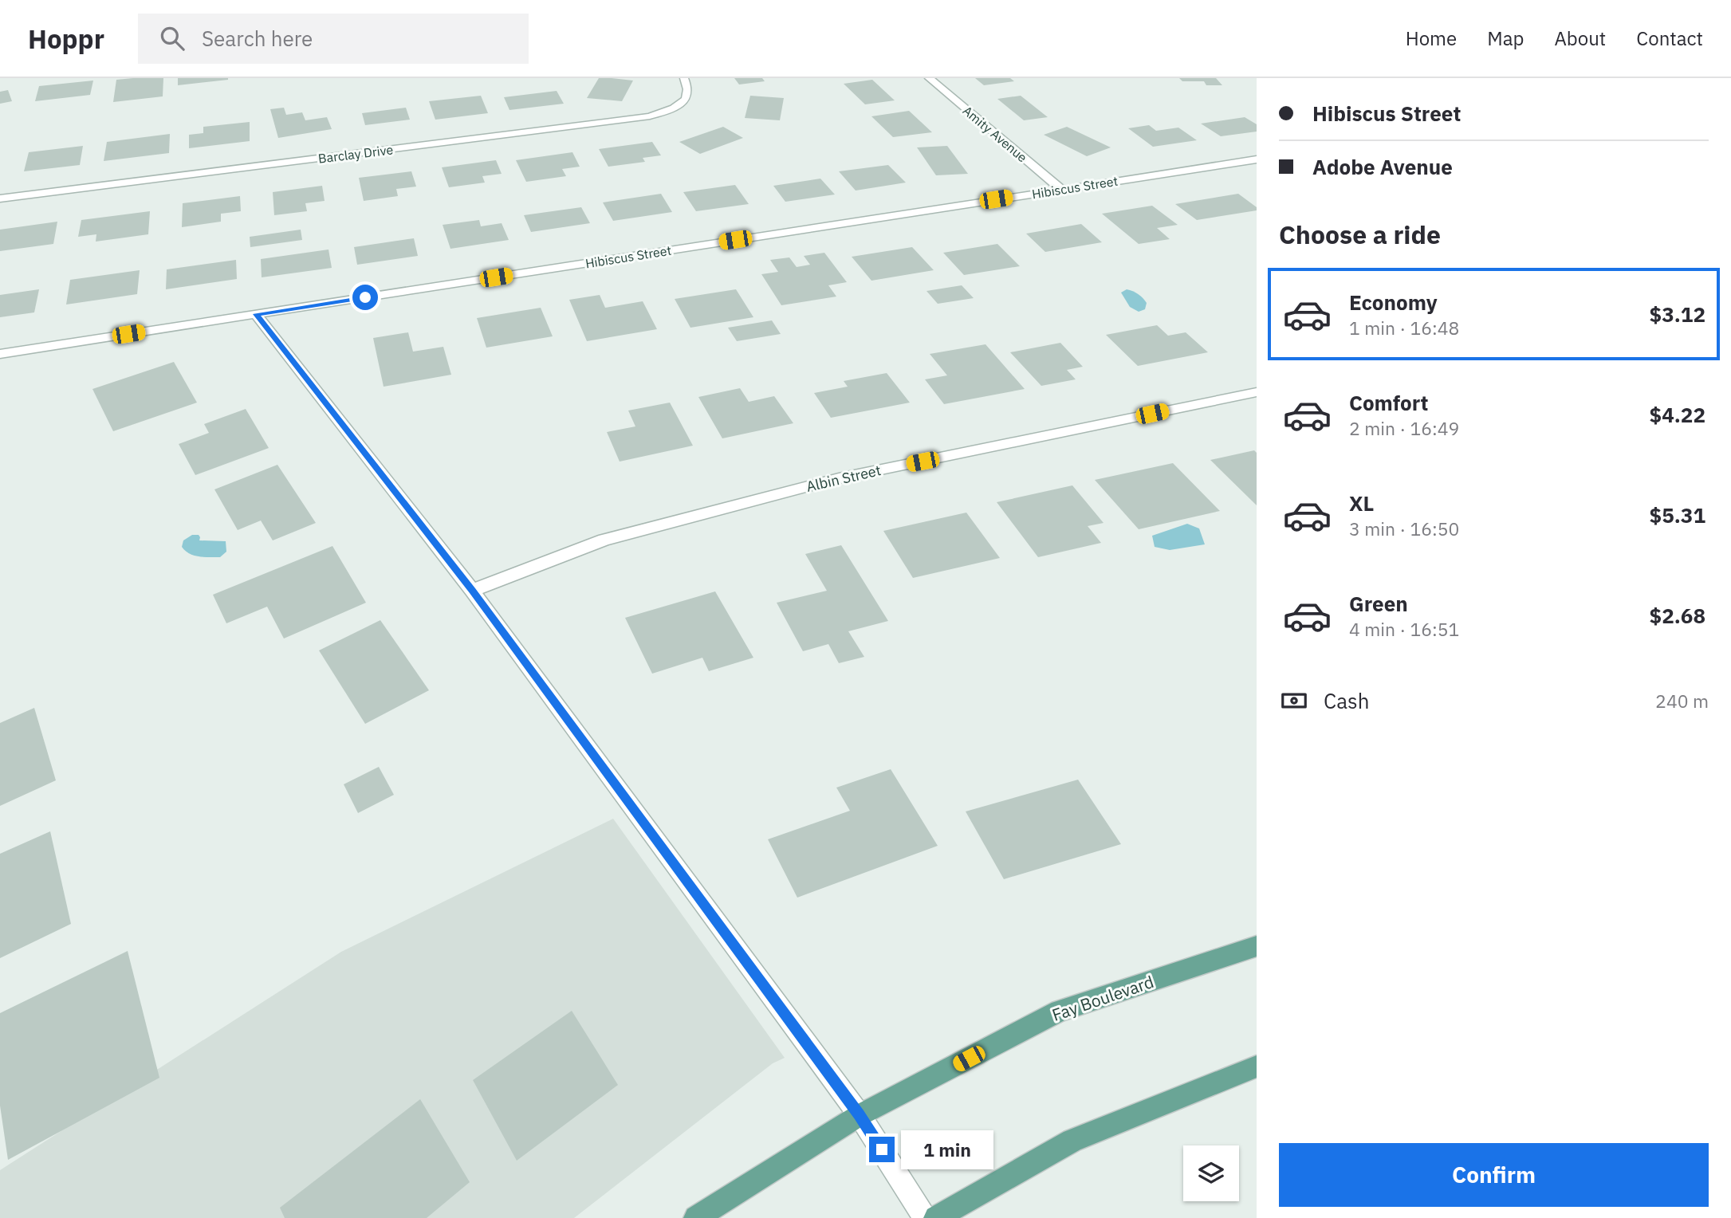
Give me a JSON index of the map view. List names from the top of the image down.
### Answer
{
  "streets": {
    "main road": ["Fay Boulevard"],
    "street": [
      "Amity Avenue",
      "Barclay Drive",
      "Hibiscus Street",
      "Albin Street"
    ]
  },
  "crossings": [
    ["Amity Avenue", "Hibiscus Street"]
  ],
  "page": {
    "header": "Hoppr",
    "search": "Search here",
    "nav": [
      "Home",
      "Map",
      "About",
      "Contact"
    ],
    "banner": ["Hibiscus Street", "Adobe Avenue"],
    "heading": "Choose a ride",
    "list": [
      {
        "name": "Economy",
        "note": "1 min · 16:48",
        "value": "$3.12"
      },
      {
        "name": "Comfort",
        "note": "2 min · 16:49",
        "value": "$4.22"
      },
      {
        "name": "XL",
        "note": "3 min · 16:50",
        "value": "$5.31"
      },
      {
        "name": "Green",
        "note": "4 min · 16:51",
        "value": "$2.68"
      }
    ],
    "pay": ["Cash", "240 m"],
    "bubble": "1 min",
    "buttons": "Confirm"
  }
}
